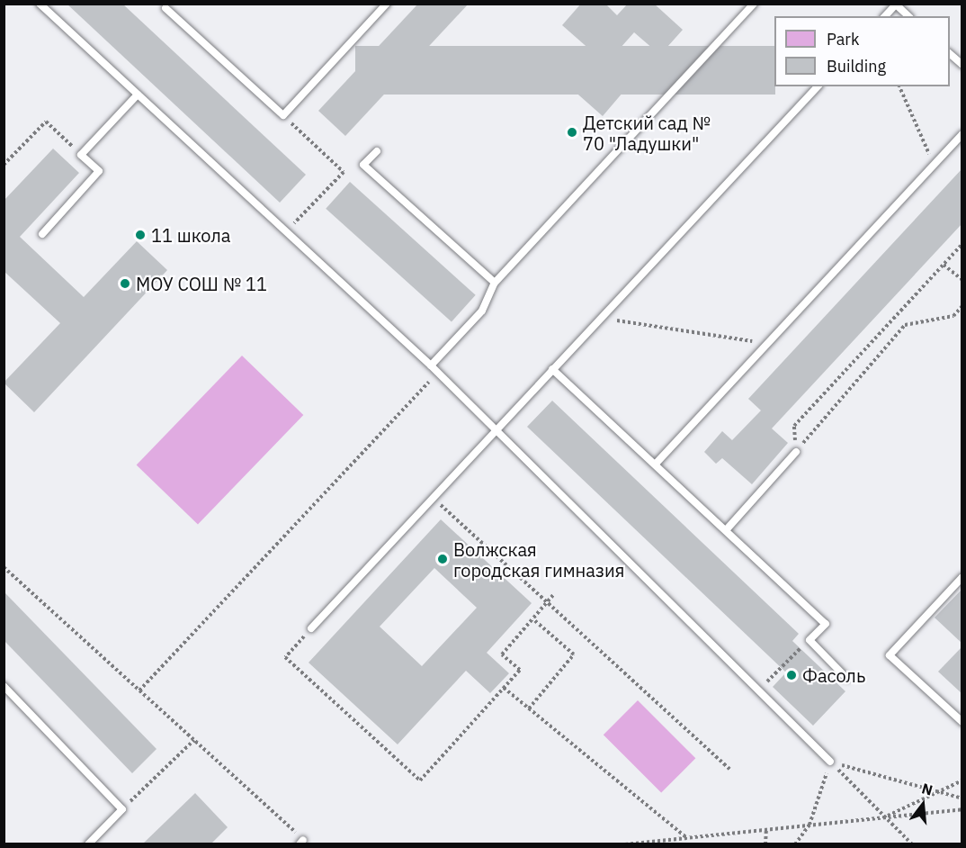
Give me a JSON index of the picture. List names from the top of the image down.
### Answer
{
  "places": [
    "Детский сад № 70 \"Ладушки\"",
    "11 школа",
    "МОУ СОШ № 11",
    "Волжская городская гимназия",
    "Фасоль"
  ],
  "legend": ["Park", "Building"],
  "north": "top"
}
